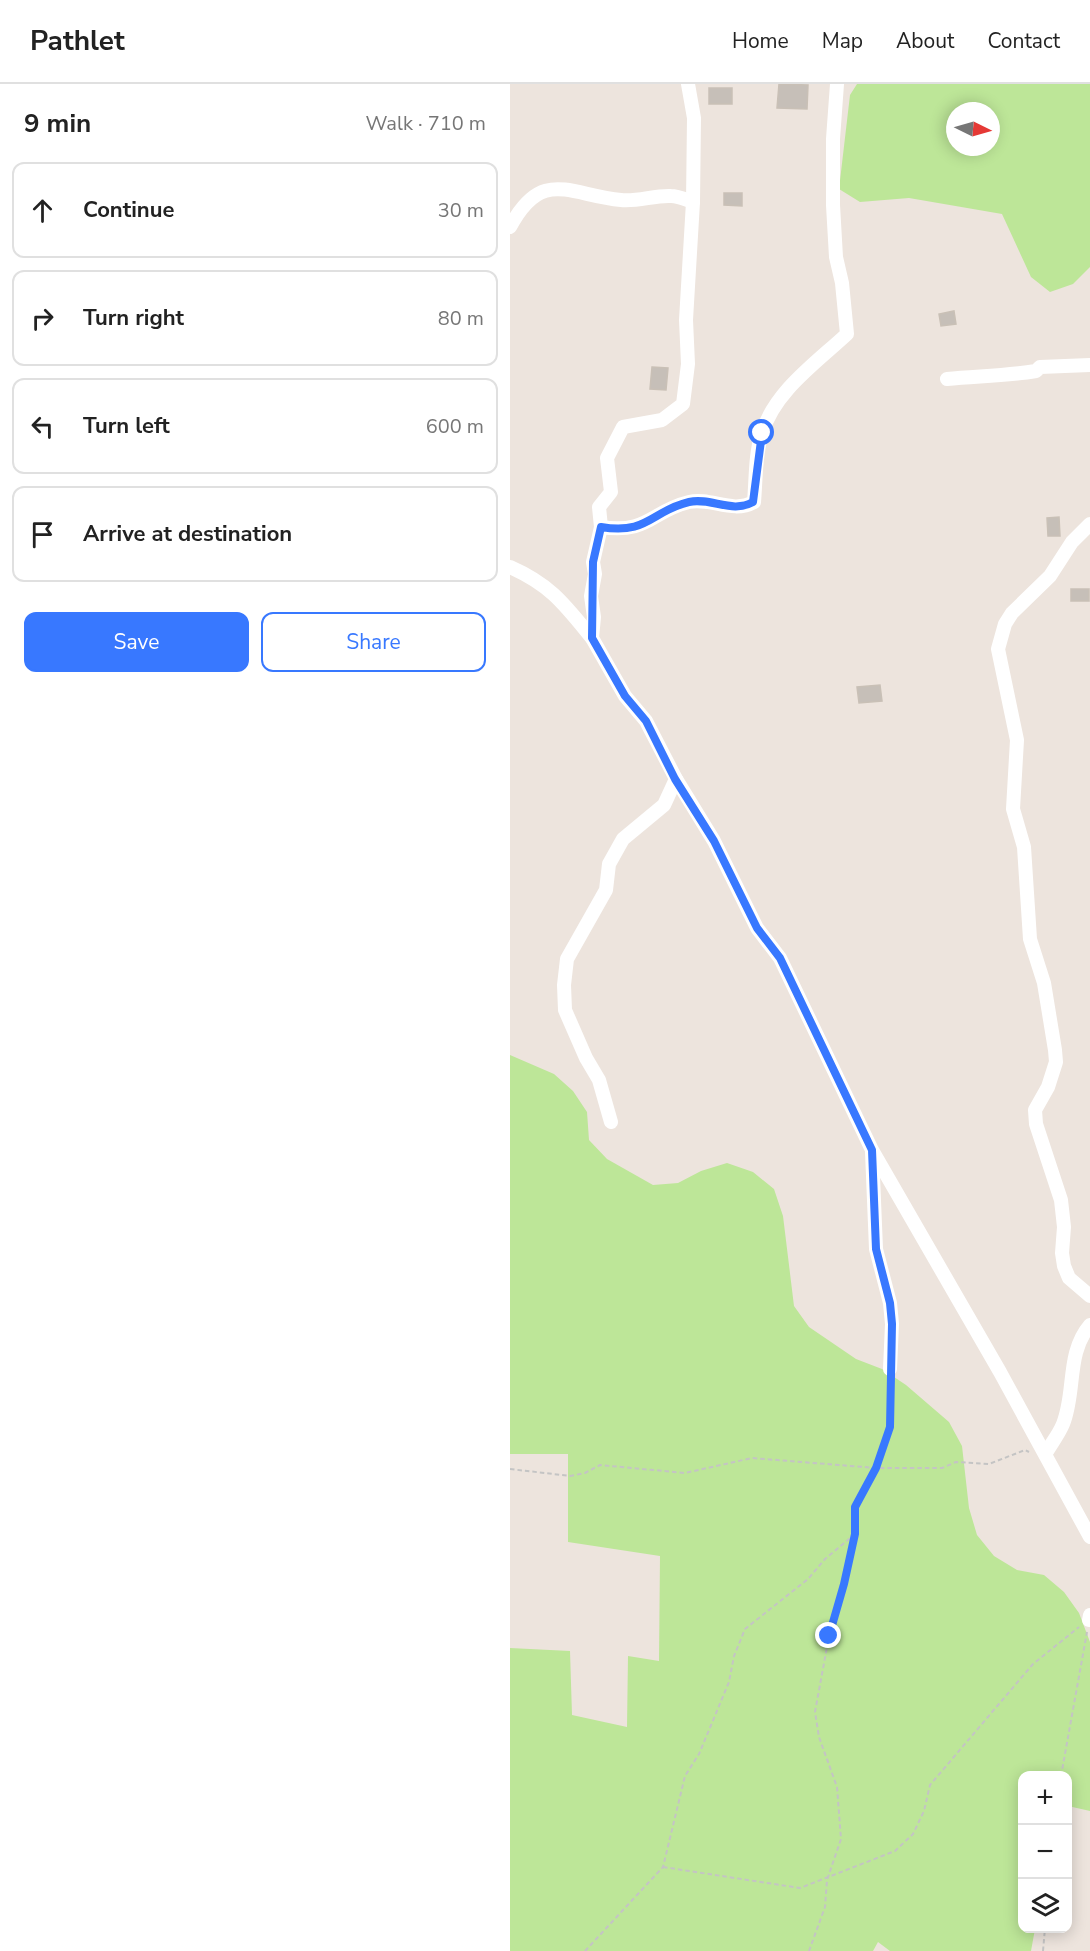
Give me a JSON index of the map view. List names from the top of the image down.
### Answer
{
  "north": "right",
  "page": {
    "header": "Pathlet",
    "nav": [
      "Home",
      "Map",
      "About",
      "Contact"
    ],
    "heading": ["9 min", "Walk · 710 m"],
    "list": [
      ["Continue", "30 m"],
      ["Turn right", "80 m"],
      ["Turn left", "600 m"],
      "Arrive at destination"
    ],
    "buttons": ["Save", "Share"],
    "map_buttons": ["+", "−"]
  }
}
